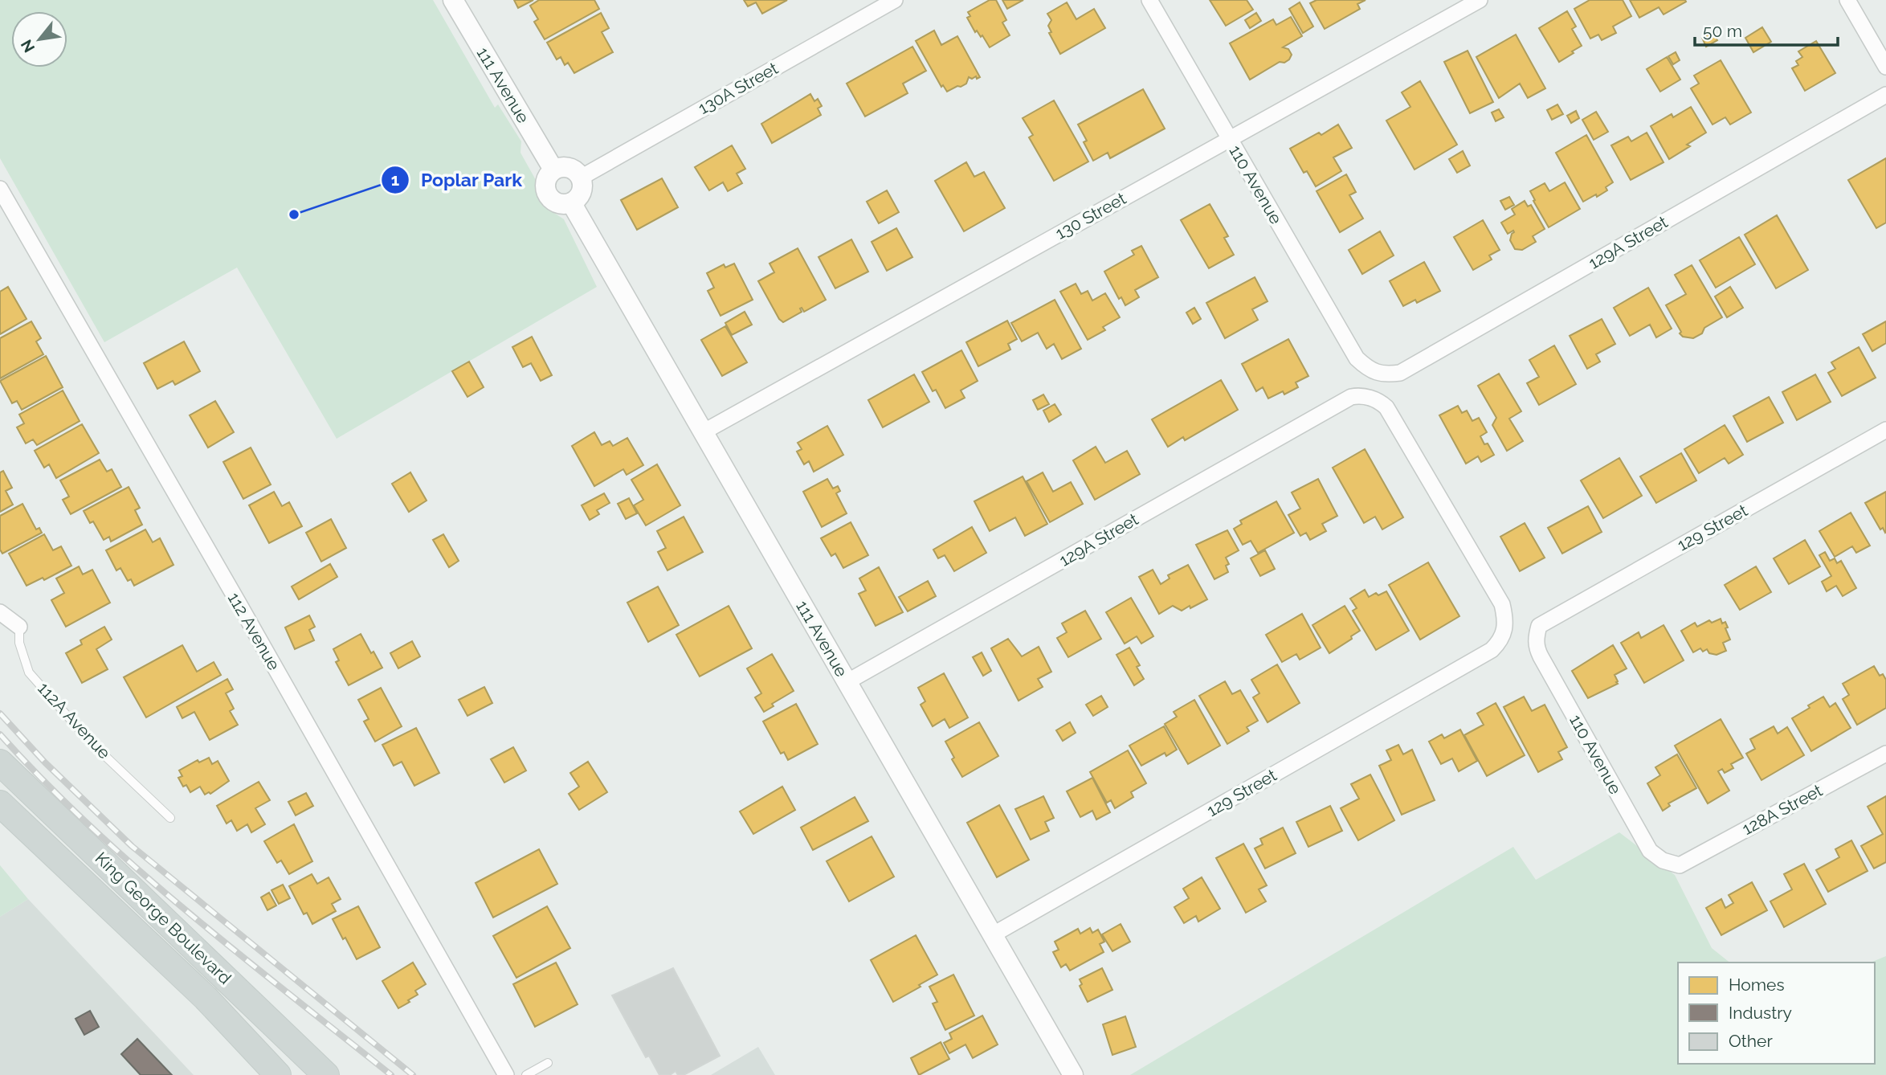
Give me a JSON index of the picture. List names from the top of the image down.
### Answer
{
  "streets": {
    "main road": ["King George Boulevard"],
    "street": [
      "111 Avenue",
      "130A Street",
      "110 Avenue",
      "130 Street",
      "129A Street",
      "129 Street",
      "112 Avenue",
      "112A Avenue",
      "128A Street"
    ]
  },
  "crossings": [
    ["111 Avenue", "130A Street"],
    ["111 Avenue", "130 Street"],
    ["111 Avenue", "129A Street"],
    ["111 Avenue", "129 Street"],
    ["110 Avenue", "130 Street"],
    ["110 Avenue", "129A Street"],
    ["110 Avenue", "129 Street"],
    ["110 Avenue", "128A Street"],
    ["129A Street", "129 Street"]
  ],
  "places": ["Poplar Park"],
  "legend": ["Homes", "Industry", "Other"],
  "scale_bar": "50 m",
  "north": "bottom left"
}
